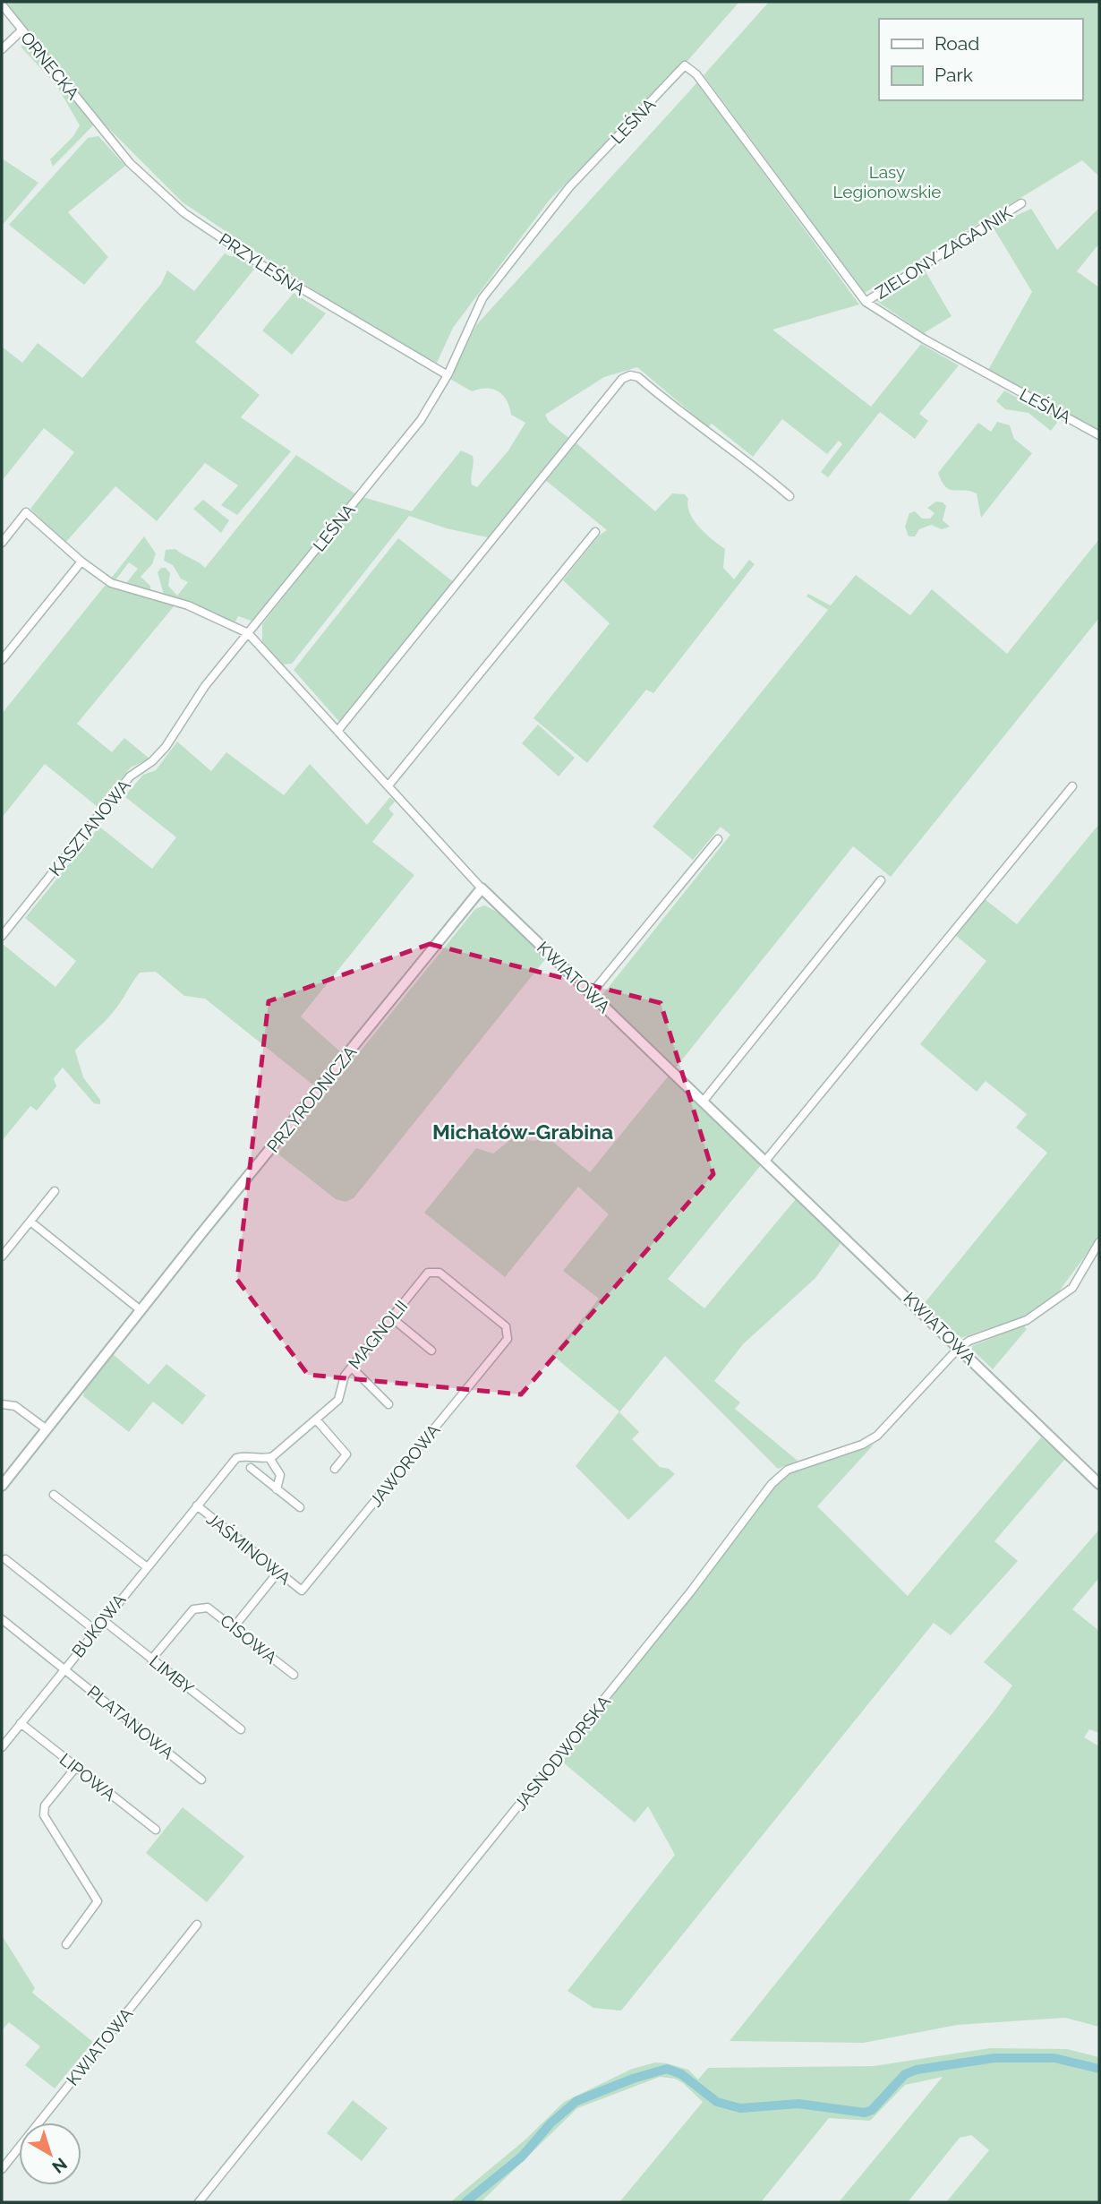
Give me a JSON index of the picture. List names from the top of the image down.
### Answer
{
  "streets": {
    "street": [
      "ORNECKA",
      "LEŚNA",
      "ZIELONY ZAGAJNIK",
      "PRZYLEŚNA",
      "KASZTANOWA",
      "KWIATOWA",
      "PRZYRODNICZA",
      "MAGNOLII",
      "JAWOROWA",
      "JAŚMINOWA",
      "BUKOWA",
      "CISOWA",
      "LIMBY",
      "PLATANOWA",
      "JASNODWORSKA",
      "LIPOWA"
    ]
  },
  "crossings": [
    ["ORNECKA", "PRZYLEŚNA"],
    ["LEŚNA", "ZIELONY ZAGAJNIK"],
    ["LEŚNA", "PRZYLEŚNA"],
    ["LEŚNA", "KASZTANOWA"],
    ["LEŚNA", "KWIATOWA"],
    ["KASZTANOWA", "KWIATOWA"],
    ["KWIATOWA", "PRZYRODNICZA"],
    ["KWIATOWA", "JASNODWORSKA"],
    ["MAGNOLII", "JAWOROWA"],
    ["JAWOROWA", "JAŚMINOWA"],
    ["JAŚMINOWA", "BUKOWA"],
    ["BUKOWA", "LIMBY"],
    ["BUKOWA", "PLATANOWA"],
    ["BUKOWA", "LIPOWA"],
    ["CISOWA", "LIMBY"]
  ],
  "districts": ["Michałów-Grabina"],
  "parks": ["Lasy Legionowskie"],
  "legend": ["Road", "Park"],
  "north": "bottom right"
}
